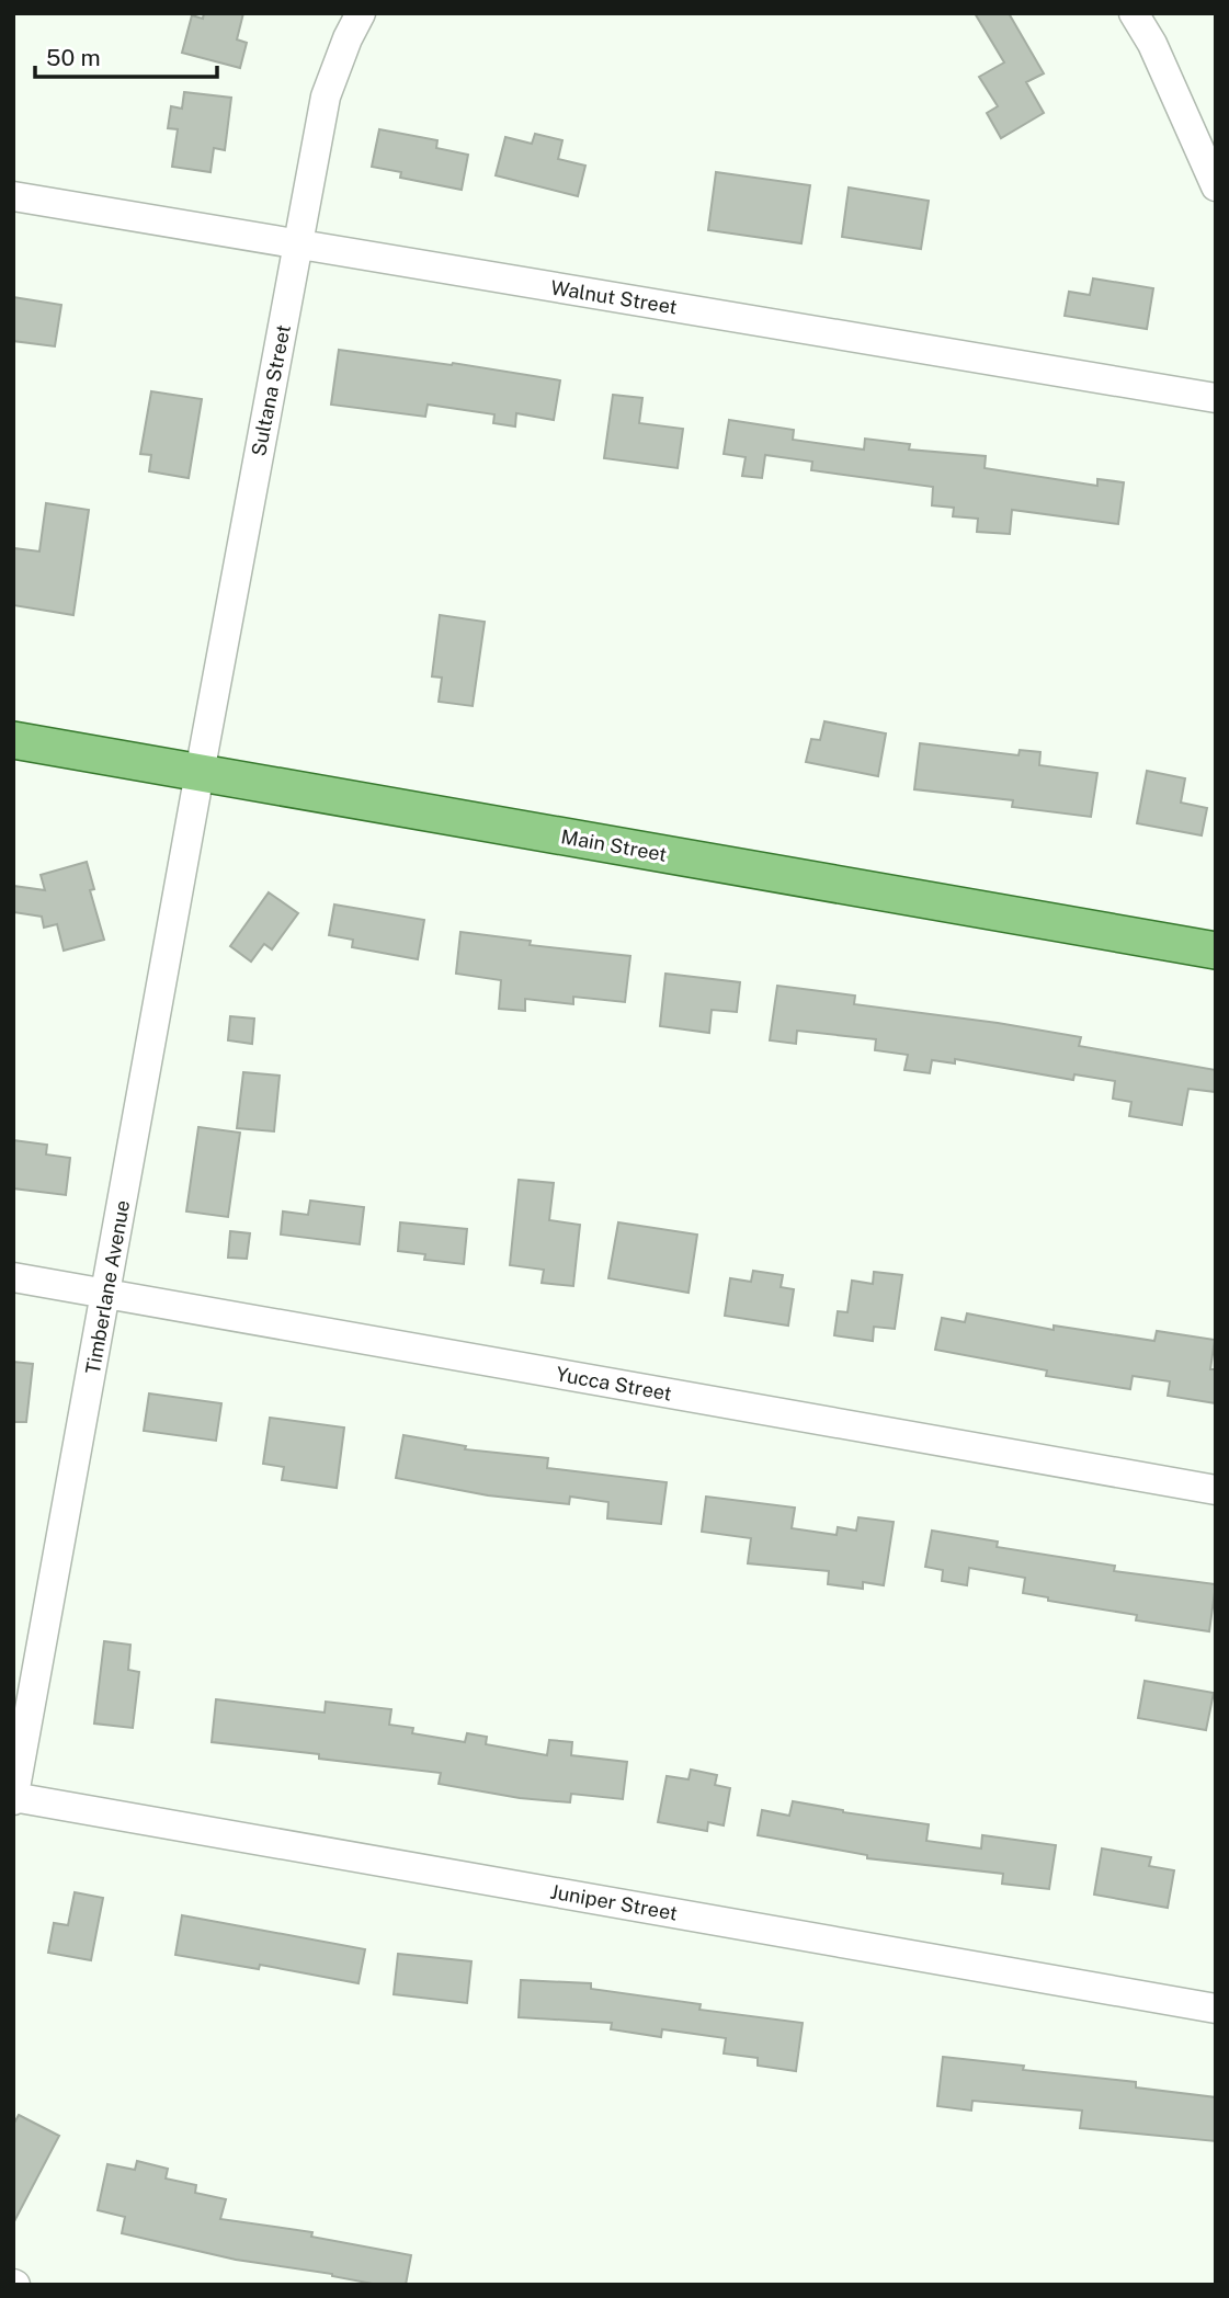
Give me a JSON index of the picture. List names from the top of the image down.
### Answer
{
  "streets": {
    "main road": ["Main Street"],
    "street": [
      "Walnut Street",
      "Sultana Street",
      "Timberlane Avenue",
      "Yucca Street",
      "Juniper Street"
    ]
  },
  "crossings": [
    ["Walnut Street", "Sultana Street"],
    ["Sultana Street", "Main Street"],
    ["Sultana Street", "Timberlane Avenue"],
    ["Main Street", "Timberlane Avenue"],
    ["Timberlane Avenue", "Yucca Street"],
    ["Timberlane Avenue", "Juniper Street"]
  ],
  "scale_bar": "50 m"
}
